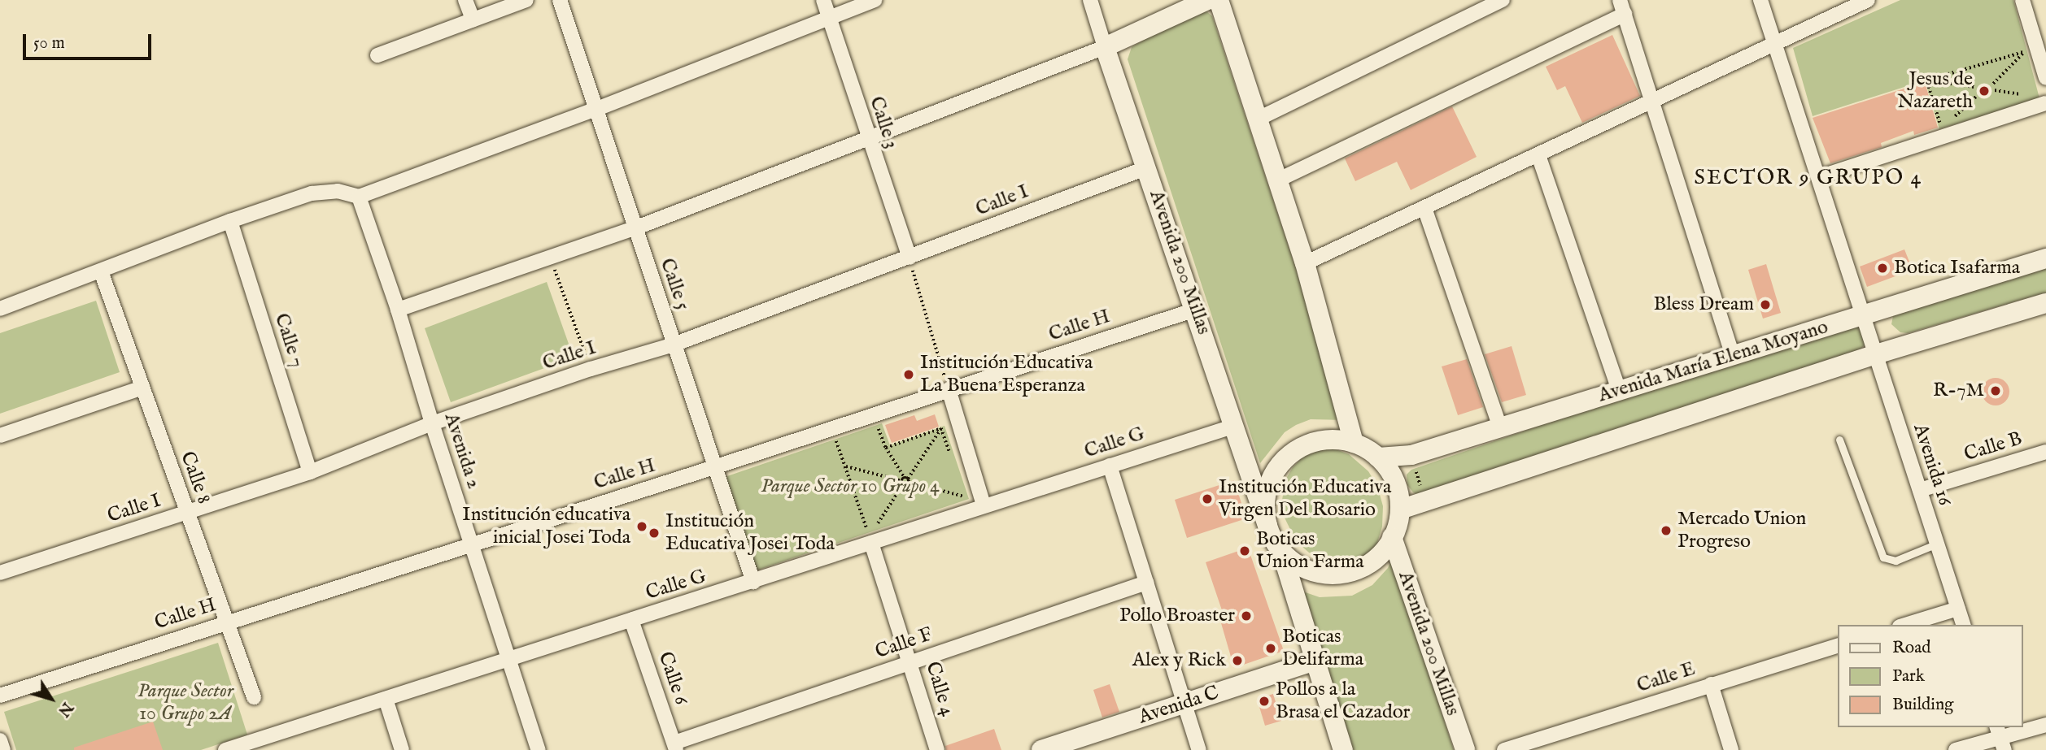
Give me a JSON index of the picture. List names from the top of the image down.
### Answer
{
  "streets": {
    "street": [
      "Calle 3",
      "Calle I",
      "Avenida 200 Millas",
      "Calle 5",
      "Calle H",
      "Calle 7",
      "Avenida María Elena Moyano",
      "Calle G",
      "Calle B",
      "Avenida 2",
      "Avenida 16",
      "Calle 8",
      "Calle F",
      "Calle E",
      "Calle 6",
      "Calle 4",
      "Avenida C"
    ]
  },
  "crossings": [
    ["Calle 3", "Calle I"],
    ["Calle I", "Avenida 200 Millas"],
    ["Calle I", "Calle 5"],
    ["Calle I", "Calle 7"],
    ["Calle I", "Avenida 2"],
    ["Calle I", "Calle 8"],
    ["Avenida 200 Millas", "Calle H"],
    ["Avenida 200 Millas", "Avenida María Elena Moyano"],
    ["Avenida 200 Millas", "Calle G"],
    ["Calle 5", "Calle H"],
    ["Calle 5", "Calle G"],
    ["Calle H", "Avenida 2"],
    ["Calle H", "Calle 8"],
    ["Avenida María Elena Moyano", "Avenida 16"],
    ["Calle G", "Avenida 2"],
    ["Calle G", "Calle 6"],
    ["Calle G", "Calle 4"],
    ["Calle B", "Avenida 16"],
    ["Calle F", "Calle 6"],
    ["Calle F", "Calle 4"]
  ],
  "districts": ["SECTOR 9 GRUPO 4"],
  "parks": ["Parque Sector 10 Grupo 4", "Parque Sector 10 Grupo 2A"],
  "places": [
    "Jesus de Nazareth",
    "Botica Isafarma",
    "Bless Dream",
    "Institución Educativa La Buena Esperanza",
    "R-7M",
    "Institución Educativa Virgen Del Rosario",
    "Institución educativa inicial Josei Toda",
    "Mercado Union Progreso",
    "Institución Educativa Josei Toda",
    "Boticas Union Farma",
    "Pollo Broaster",
    "Boticas Delifarma",
    "Alex y Rick",
    "Pollos a la Brasa el Cazador"
  ],
  "legend": ["Road", "Park", "Building"],
  "scale_bar": "50 m",
  "north": "bottom right"
}
